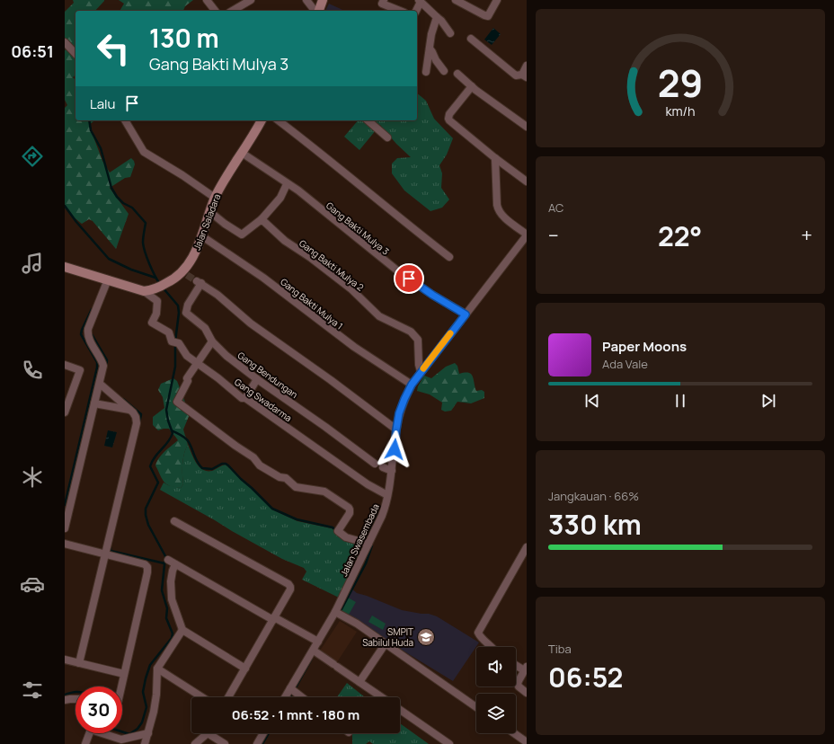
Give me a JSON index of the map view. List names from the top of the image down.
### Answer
{
  "streets": {
    "street": [
      "Jalan Saladara",
      "Gang Bakti Mulya 3",
      "Gang Bakti Mulya 2",
      "Gang Bakti Mulya 1",
      "Gang Bendungan",
      "Gang Swadarma",
      "Jalan Swasembada"
    ]
  },
  "crossings": [
    ["Jalan Saladara", "Gang Bakti Mulya 3"],
    ["Jalan Saladara", "Gang Bakti Mulya 1"],
    ["Jalan Saladara", "Gang Swadarma"],
    ["Gang Bakti Mulya 3", "Jalan Swasembada"],
    ["Gang Bakti Mulya 2", "Jalan Swasembada"],
    ["Gang Bakti Mulya 1", "Jalan Swasembada"],
    ["Gang Bendungan", "Jalan Swasembada"],
    ["Gang Swadarma", "Jalan Swasembada"]
  ],
  "places": {
    "school or university": ["SMPIT Sabilul Huda"]
  },
  "page": {
    "tabs": "06:51",
    "turn": ["130 m", "Gang Bakti Mulya 3"],
    "then": "Lalu",
    "tile": [
      "AC",
      ["Jangkauan · 66%", "330 km"],
      ["Tiba", "06:52"]
    ],
    "heat": ["−", "22°", "+"],
    "song": ["Paper Moons", "Ada Vale"],
    "limit": "30",
    "trip": "06:52 · 1 mnt · 180 m",
    "gauge": ["29", "km/h"]
  }
}
